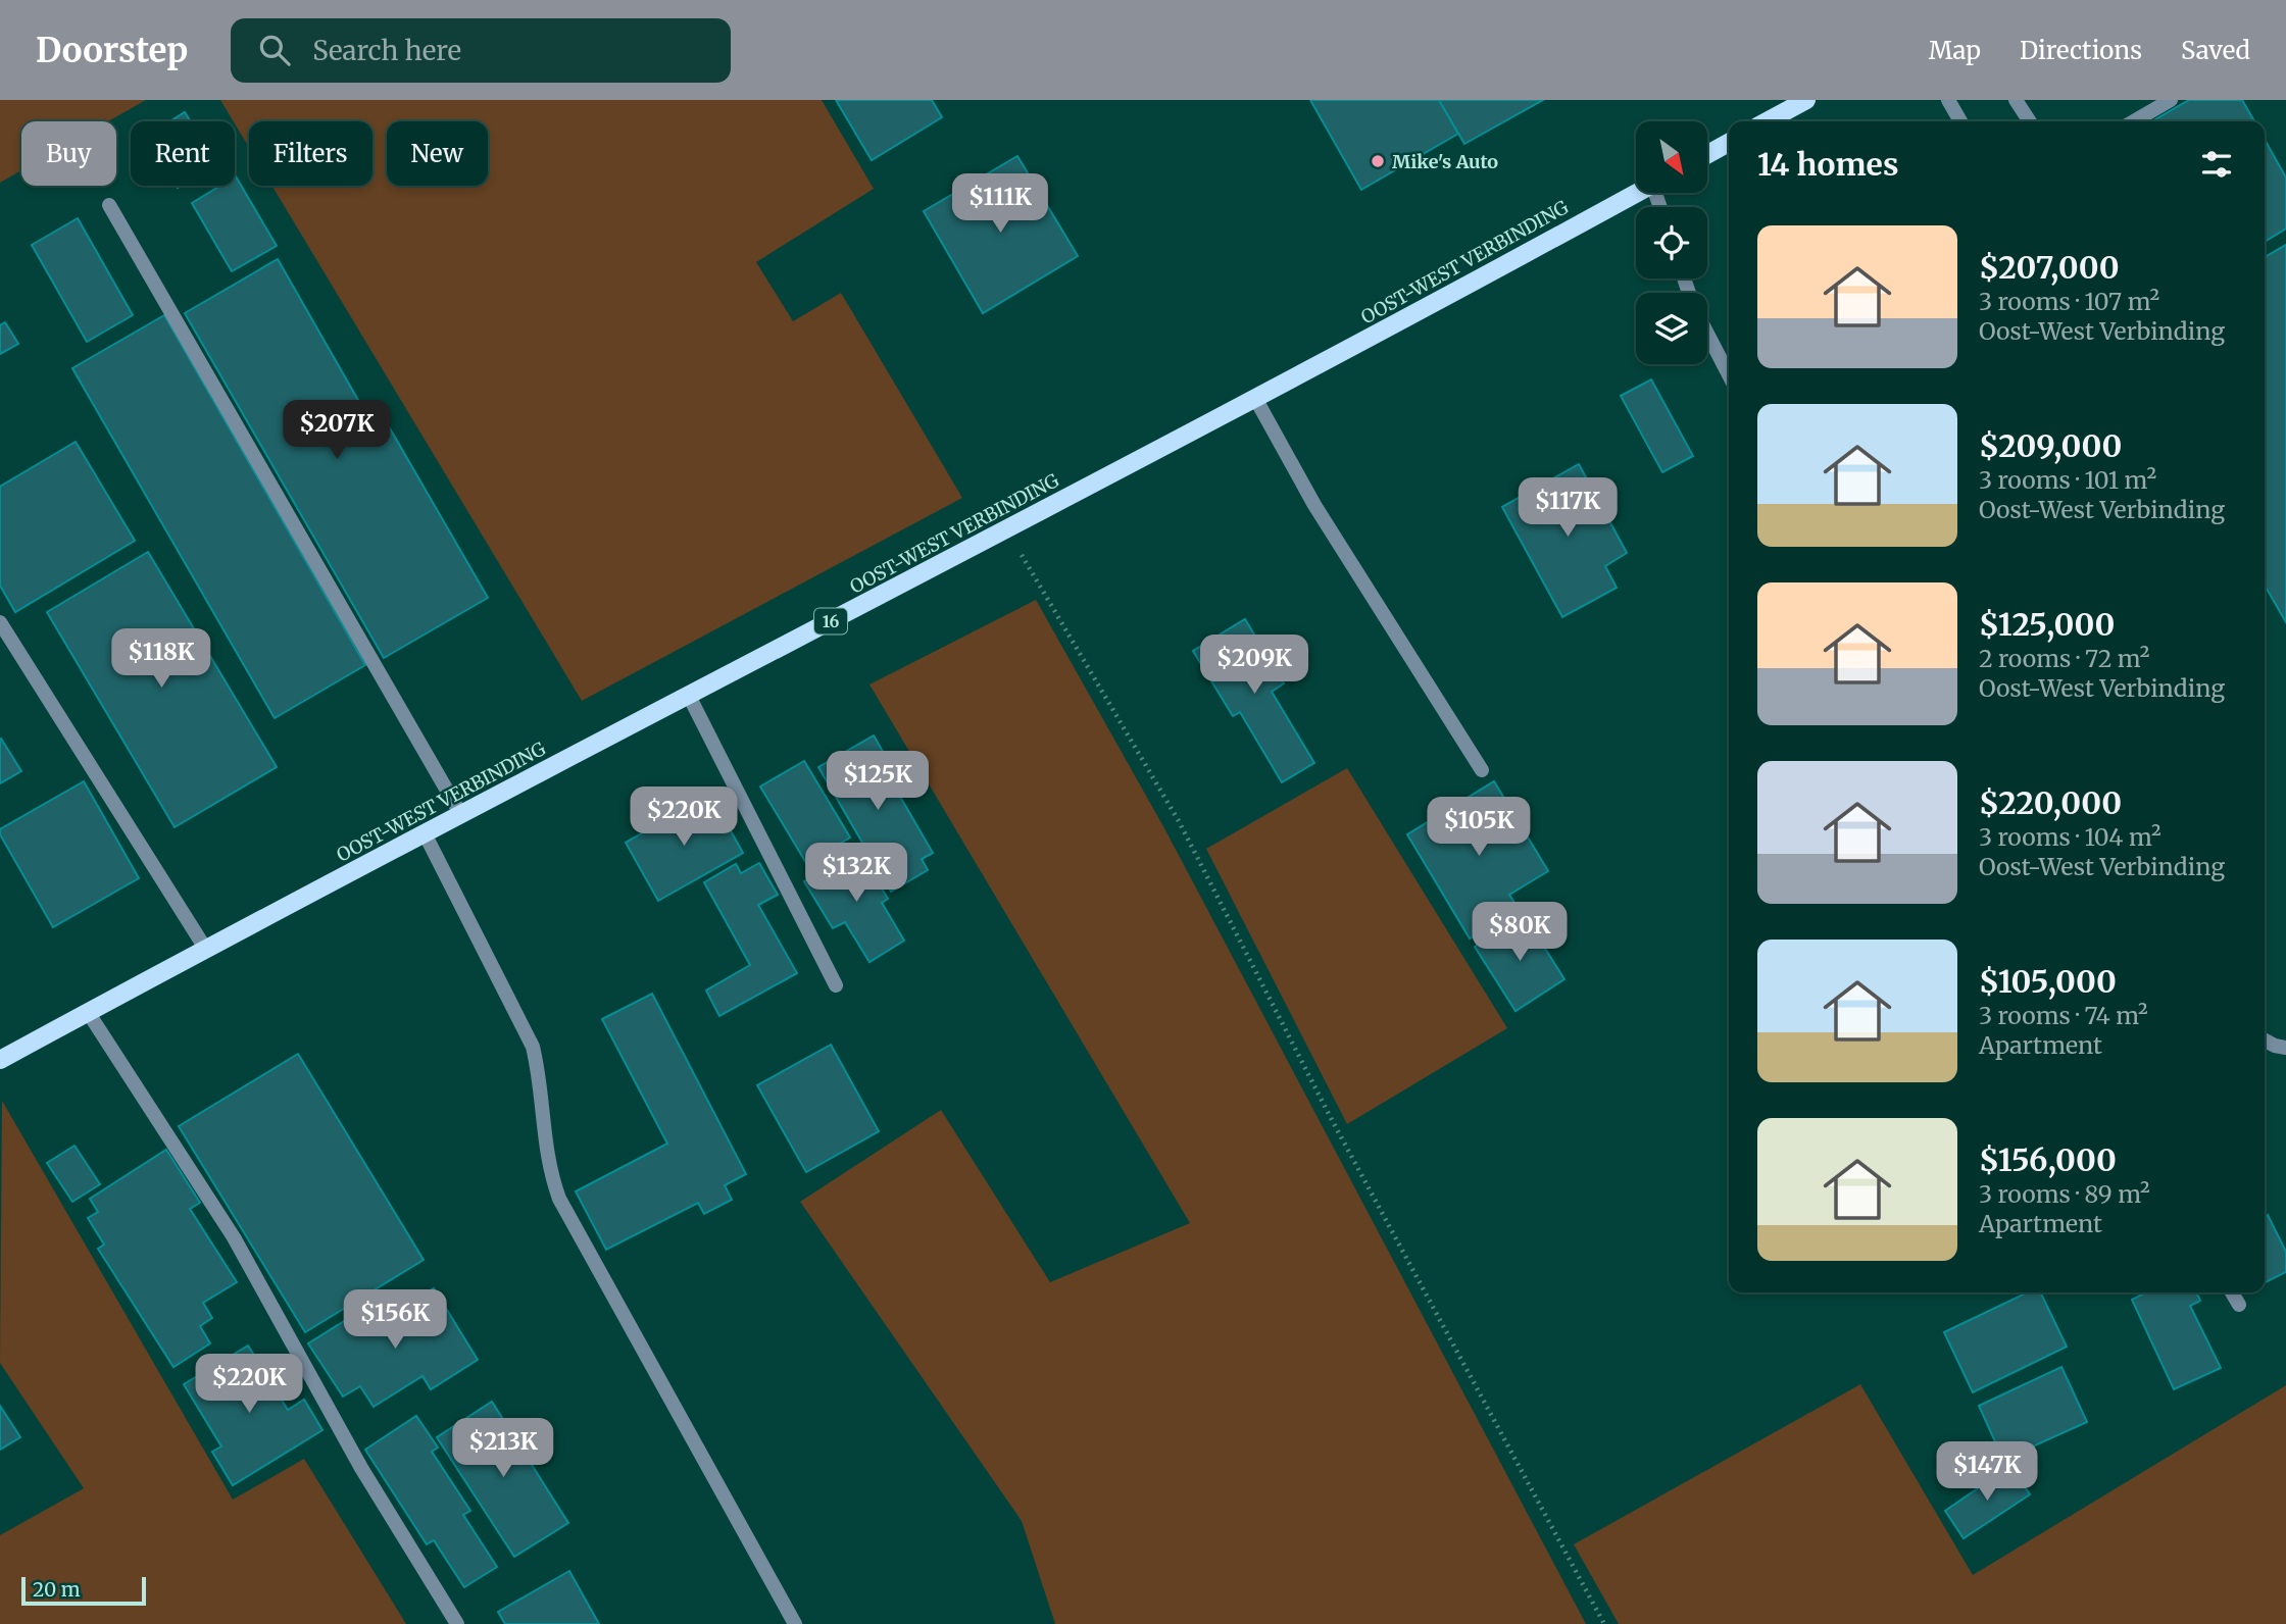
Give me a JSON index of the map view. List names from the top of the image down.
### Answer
{
  "streets": {
    "main road": ["OOST-WEST VERBINDING", "16"]
  },
  "places": ["Mike's Auto"],
  "scale_bar": "20 m",
  "north": "bottom right",
  "page": {
    "header": "Doorstep",
    "search": "Search here",
    "nav": ["Map", "Directions", "Saved"],
    "chip": [
      "Buy",
      "Rent",
      "Filters",
      "New"
    ],
    "heading": "14 homes",
    "price": [
      "$111K",
      "$207K",
      "$117K",
      "$118K",
      "$209K",
      "$125K",
      "$220K",
      "$105K",
      "$132K",
      "$80K",
      "$156K",
      "$220K",
      "$213K",
      "$147K"
    ],
    "list": [
      {
        "name": "$207,000",
        "note": "3 rooms · 107 m² · Oost-West Verbinding"
      },
      {
        "name": "$209,000",
        "note": "3 rooms · 101 m² · Oost-West Verbinding"
      },
      {
        "name": "$125,000",
        "note": "2 rooms · 72 m² · Oost-West Verbinding"
      },
      {
        "name": "$220,000",
        "note": "3 rooms · 104 m² · Oost-West Verbinding"
      },
      {
        "name": "$105,000",
        "note": "3 rooms · 74 m² · Apartment"
      },
      {
        "name": "$156,000",
        "note": "3 rooms · 89 m² · Apartment"
      }
    ],
    "scale": "20 m"
  }
}
